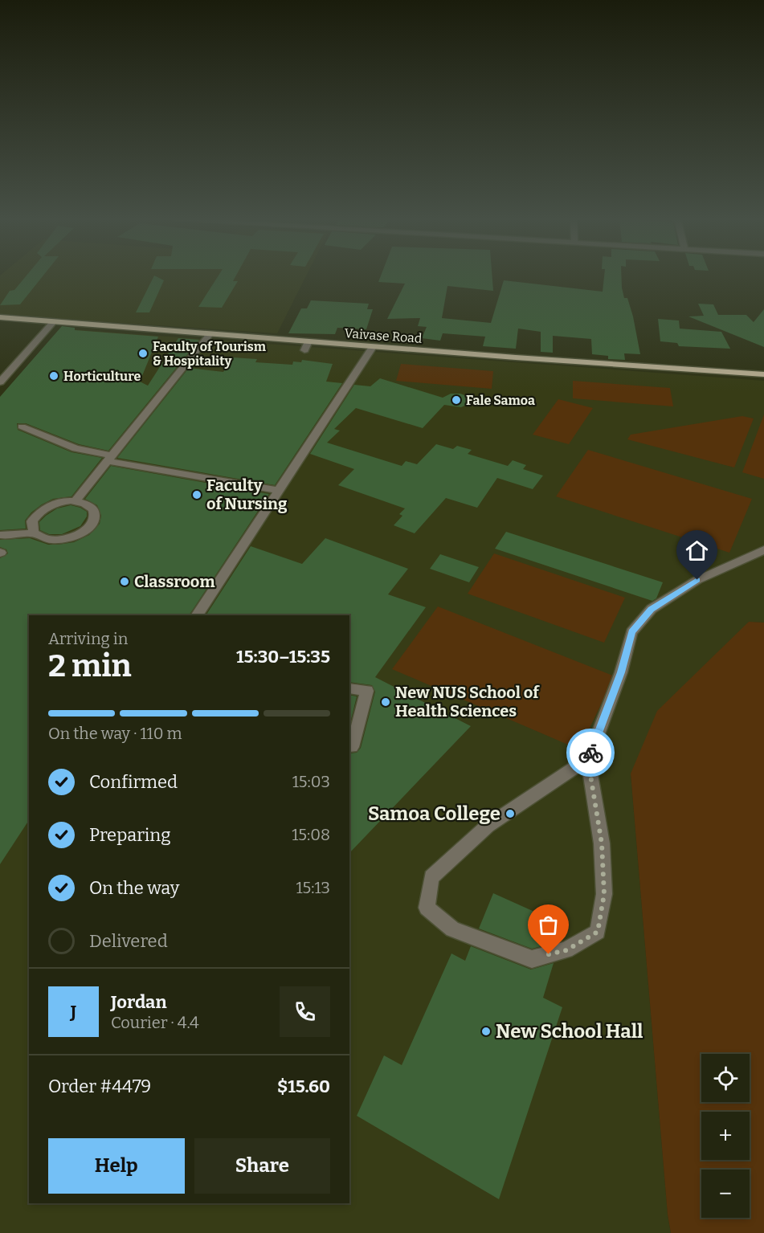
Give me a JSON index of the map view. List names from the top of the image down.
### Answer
{
  "streets": {
    "main road": ["Vaivase Road"]
  },
  "places": [
    "Faculty of Tourism & Hospitality",
    "Horticulture",
    "Fale Samoa",
    "Faculty of Nursing",
    "Classroom",
    "New NUS School of Health Sciences",
    "Samoa College",
    "New School Hall"
  ],
  "page": {
    "heading": ["2 min", "Arriving in", "15:30–15:35"],
    "panel": [
      "Jordan",
      "Courier · 4.4",
      "Order #4479",
      "$15.60"
    ],
    "bar": "On the way · 110 m",
    "list": [
      ["Confirmed", "15:03"],
      ["Preparing", "15:08"],
      ["On the way", "15:13"],
      "Delivered"
    ],
    "round": "J",
    "map_buttons": ["+", "−"],
    "buttons": ["Help", "Share"]
  }
}
